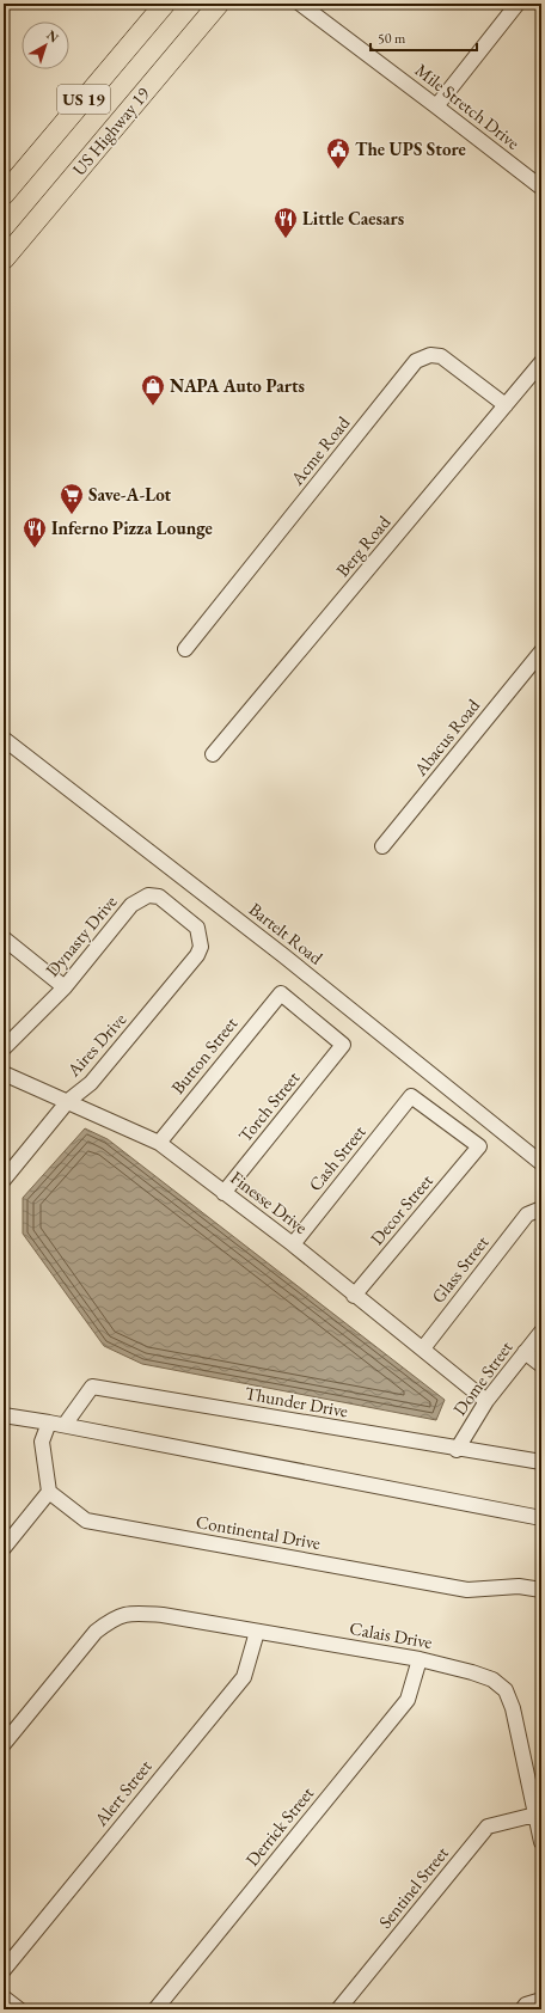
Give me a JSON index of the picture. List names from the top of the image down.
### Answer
{
  "streets": {
    "highway": ["US 19", "US Highway 19"],
    "street": [
      "Mile Stretch Drive",
      "Acme Road",
      "Berg Road",
      "Abacus Road",
      "Bartelt Road",
      "Dynasty Drive",
      "Aires Drive",
      "Button Street",
      "Torch Street",
      "Cash Street",
      "Finesse Drive",
      "Decor Street",
      "Glass Street",
      "Dome Street",
      "Thunder Drive",
      "Continental Drive",
      "Calais Drive",
      "Alert Street",
      "Derrick Street",
      "Sentinel Street"
    ]
  },
  "crossings": [
    ["Acme Road", "Berg Road"],
    ["Dynasty Drive", "Aires Drive"],
    ["Aires Drive", "Finesse Drive"],
    ["Button Street", "Torch Street"],
    ["Button Street", "Finesse Drive"],
    ["Torch Street", "Finesse Drive"],
    ["Cash Street", "Finesse Drive"],
    ["Cash Street", "Decor Street"],
    ["Finesse Drive", "Decor Street"],
    ["Finesse Drive", "Glass Street"],
    ["Finesse Drive", "Dome Street"],
    ["Dome Street", "Thunder Drive"],
    ["Calais Drive", "Alert Street"],
    ["Calais Drive", "Derrick Street"],
    ["Calais Drive", "Sentinel Street"]
  ],
  "places": {
    "public building": ["The UPS Store"],
    "restaurant": ["Little Caesars", "Inferno Pizza Lounge"],
    "shop": ["NAPA Auto Parts"],
    "supermarket": ["Save-A-Lot"]
  },
  "scale_bar": "50 m",
  "north": "top right"
}
